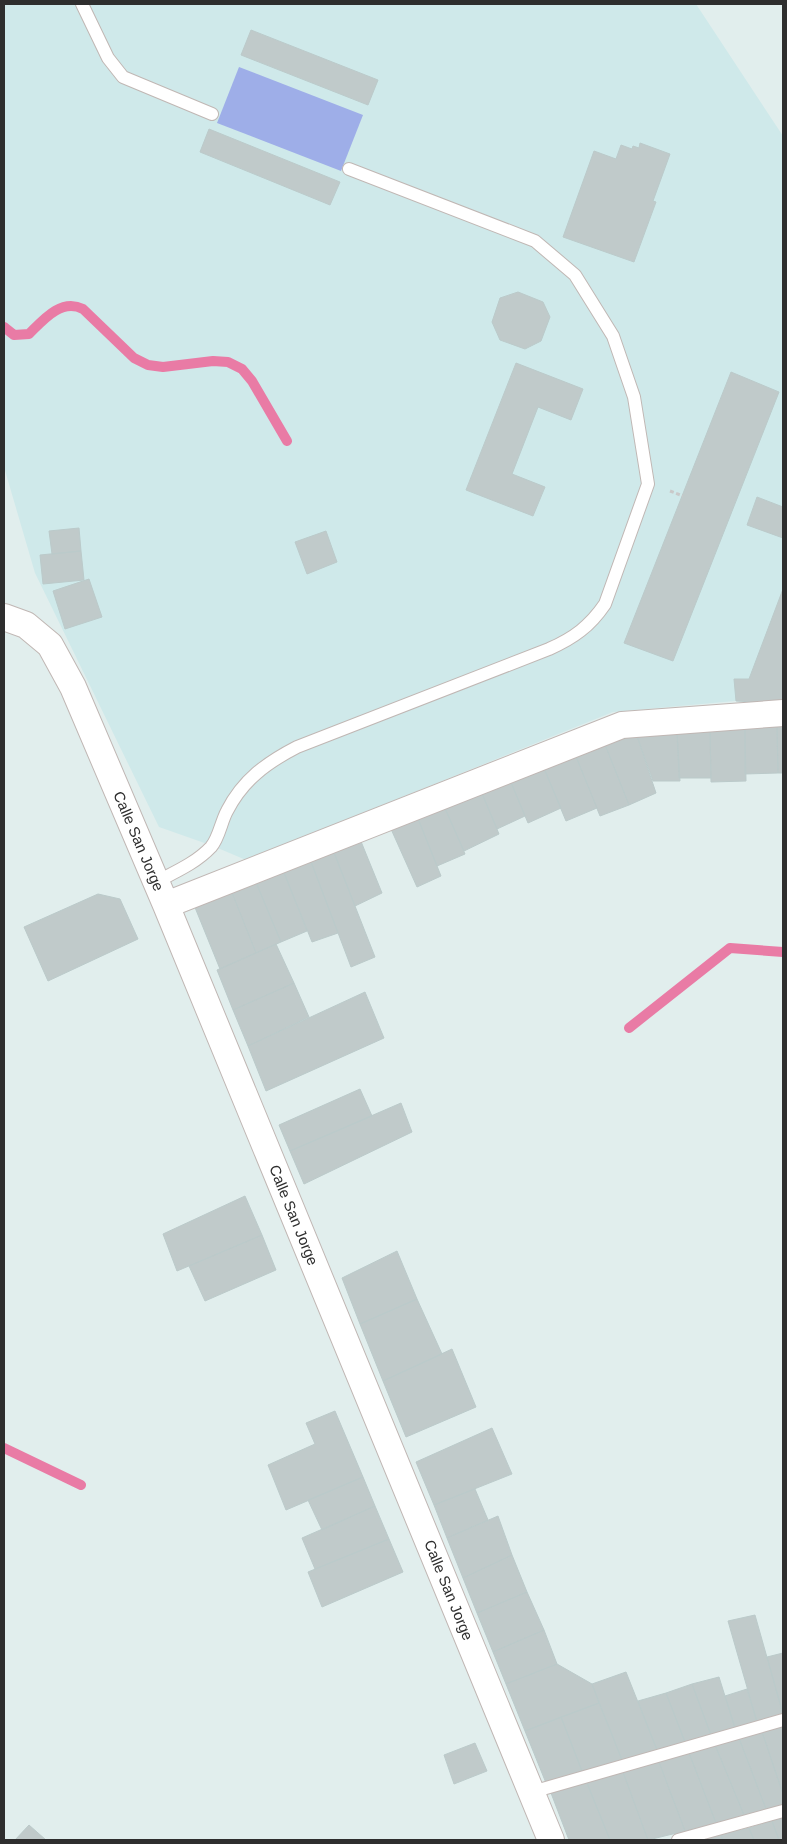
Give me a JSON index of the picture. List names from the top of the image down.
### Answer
{
  "streets": {
    "street": ["Calle San Jorge"]
  }
}
